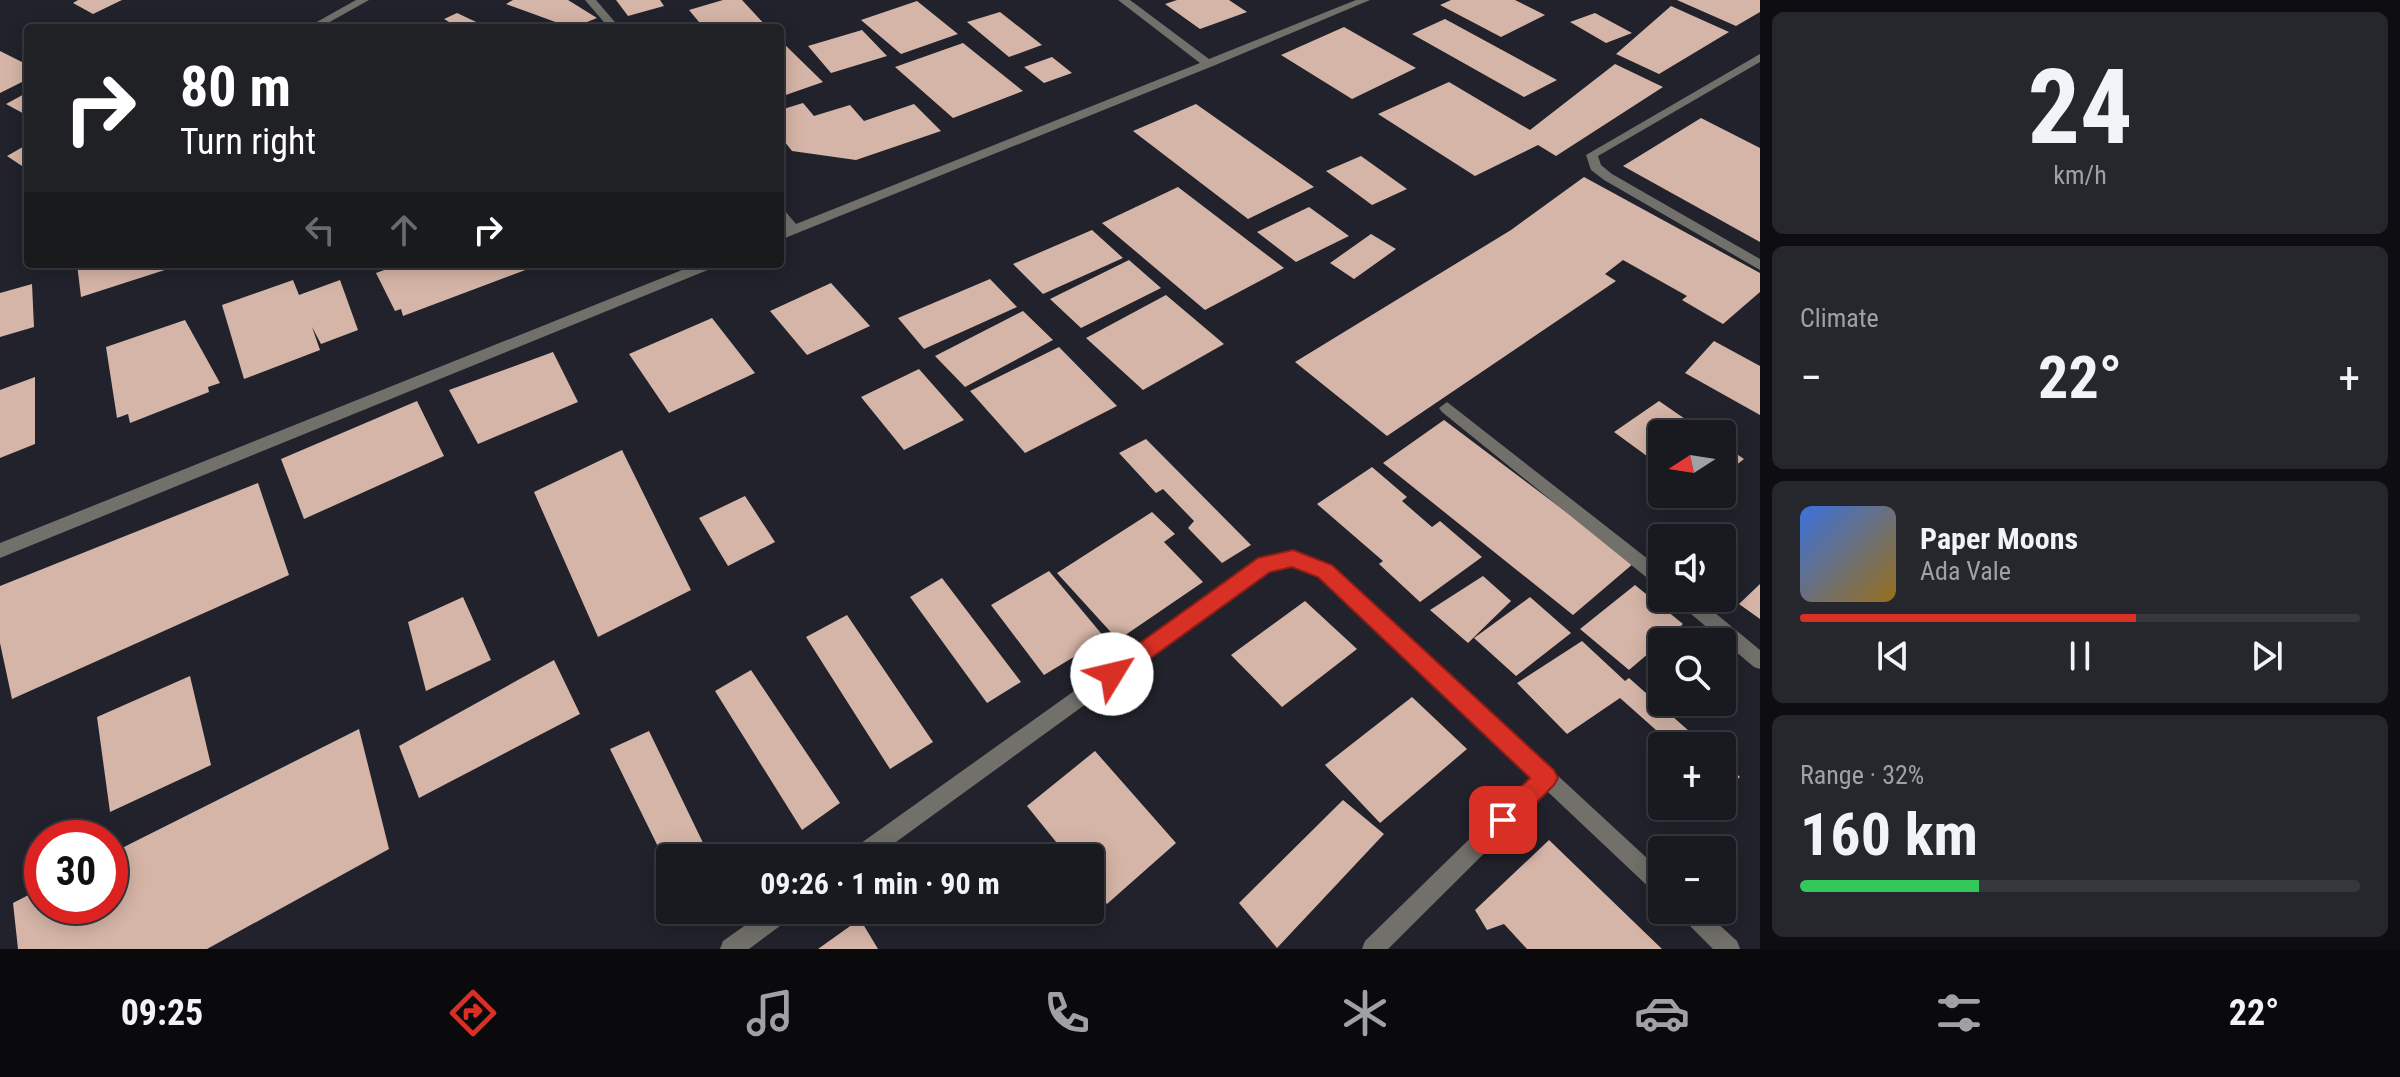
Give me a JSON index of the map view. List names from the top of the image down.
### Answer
{
  "north": "left",
  "page": {
    "tile": [
      ["24", "km/h"],
      "Climate",
      ["Range · 32%", "160 km"]
    ],
    "turn": ["80 m", "Turn right"],
    "heat": ["−", "22°", "+"],
    "map_buttons": ["+", "−"],
    "song": ["Paper Moons", "Ada Vale"],
    "limit": "30",
    "trip": "09:26 · 1 min · 90 m",
    "tabs": ["09:25", "22°"]
  }
}
